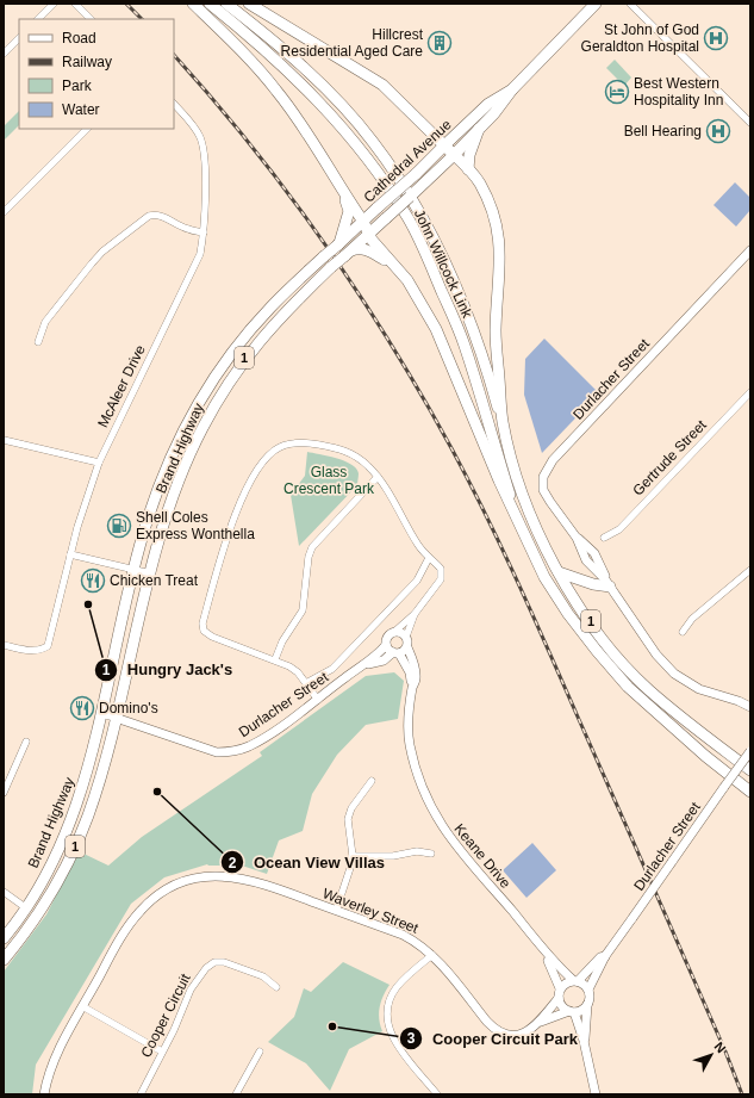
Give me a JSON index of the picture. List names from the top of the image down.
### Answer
{
  "streets": {
    "main road": [
      "Cathedral Avenue",
      "John Willcock Link",
      "1",
      "Brand Highway"
    ],
    "street": [
      "Durlacher Street",
      "McAleer Drive",
      "Gertrude Street",
      "Keane Drive",
      "Waverley Street",
      "Cooper Circuit"
    ]
  },
  "crossings": [
    ["Cathedral Avenue", "1"],
    ["Cathedral Avenue", "Brand Highway"],
    ["John Willcock Link", "1"],
    ["1", "Brand Highway"],
    ["Durlacher Street", "Brand Highway"],
    ["Durlacher Street", "Keane Drive"],
    ["Durlacher Street", "Waverley Street"],
    ["Keane Drive", "Waverley Street"]
  ],
  "parks": ["Glass Crescent Park"],
  "places": {
    "hospital": ["St John of God Geraldton Hospital", "Bell Hearing"],
    "building": ["Hillcrest Residential Aged Care"],
    "hotel": ["Best Western Hospitality Inn"],
    "fuel station": ["Shell Coles Express Wonthella"],
    "restaurant": ["Chicken Treat", "Domino's"],
    "other": ["Hungry Jack's", "Ocean View Villas", "Cooper Circuit Park"]
  },
  "legend": [
    "Road",
    "Railway",
    "Park",
    "Water"
  ],
  "north": "top right"
}
